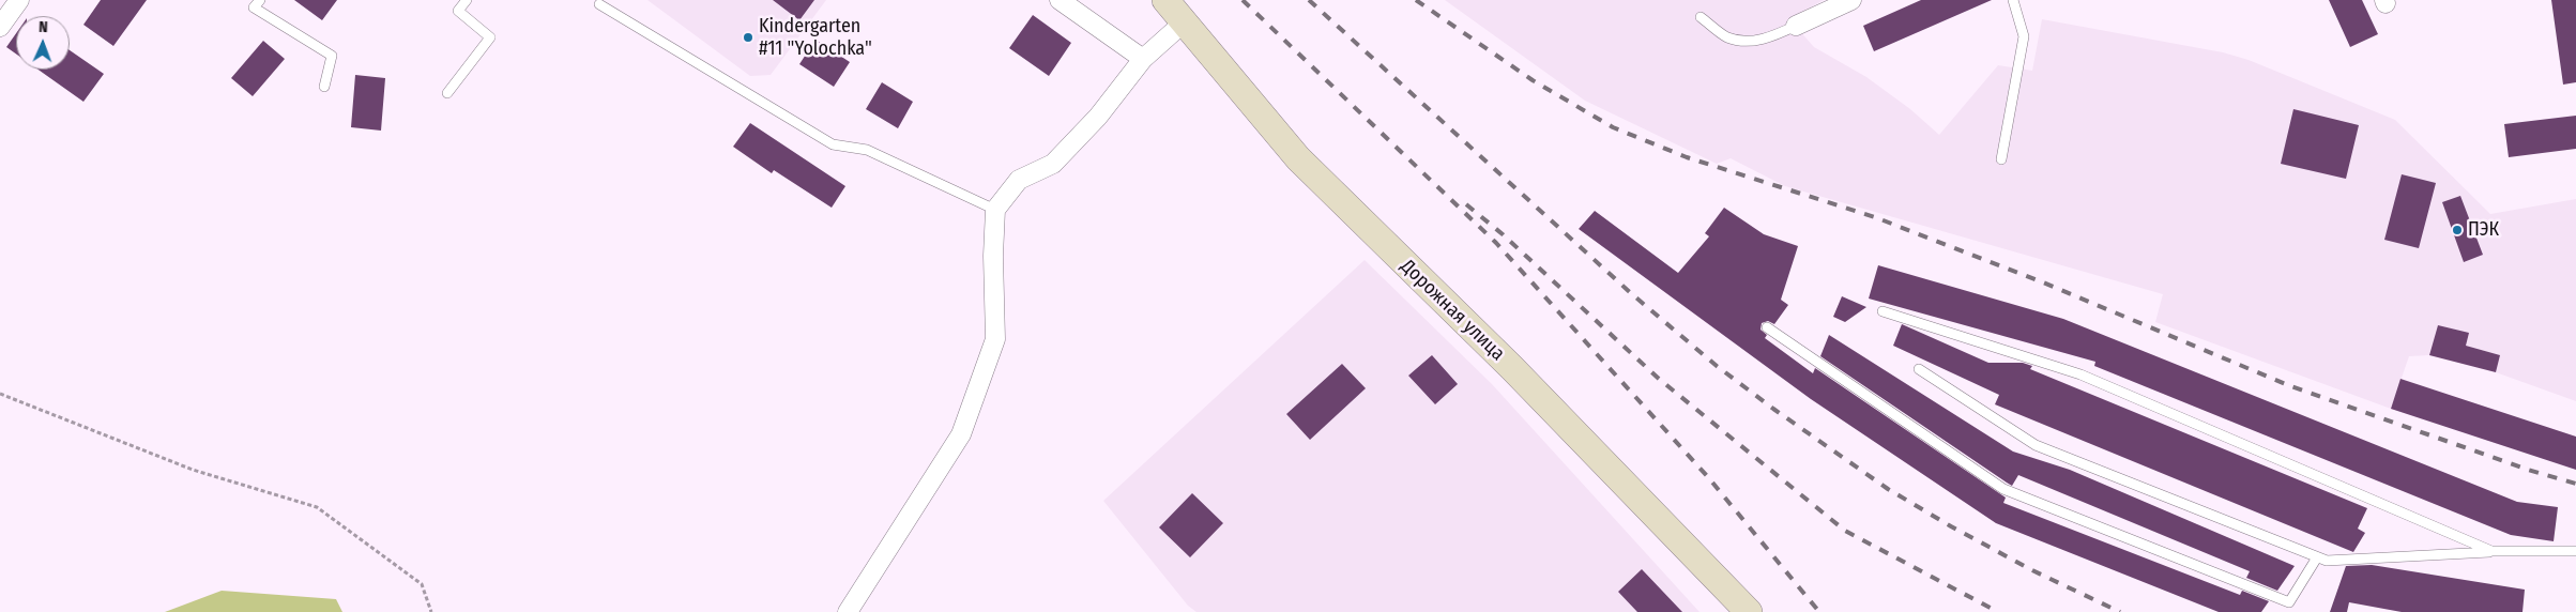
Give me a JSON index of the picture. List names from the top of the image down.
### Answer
{
  "streets": {
    "street": ["Дорожная улица"]
  },
  "places": ["Kindergarten #11 \"Yolochka\"", "ПЭК"],
  "north": "top"
}
